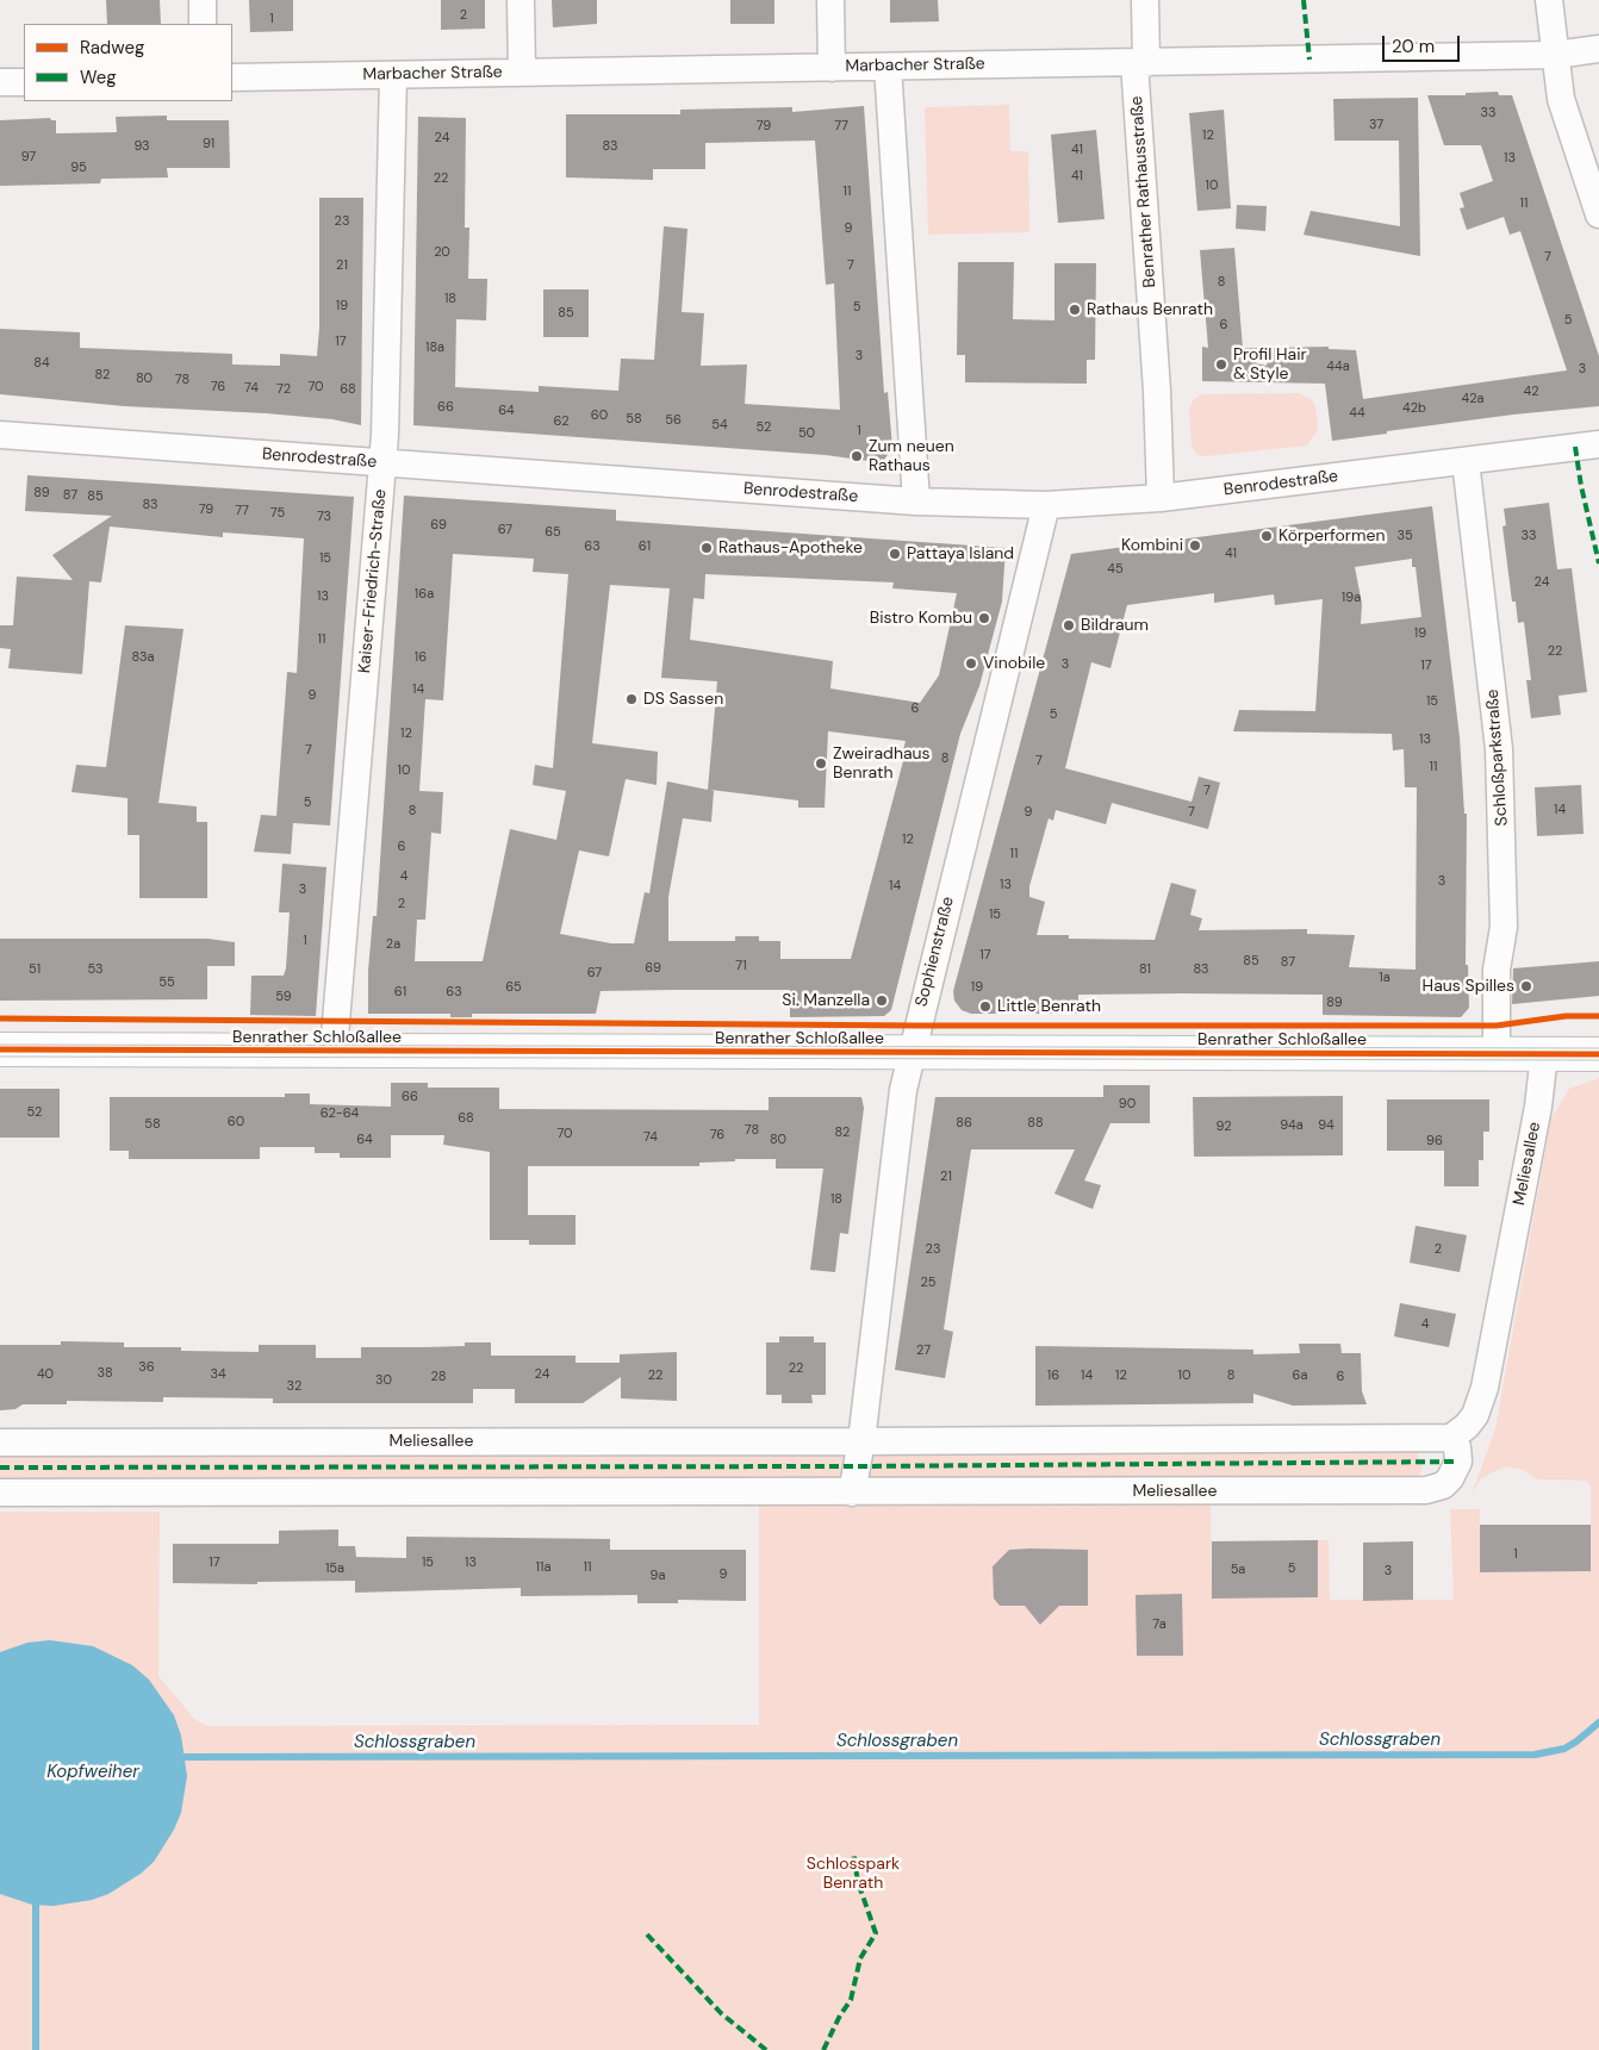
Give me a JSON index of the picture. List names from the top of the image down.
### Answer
{
  "streets": {
    "main road": ["Benrather Schloßallee"],
    "street": [
      "Marbacher Straße",
      "Benrather Rathausstraße",
      "Benrodestraße",
      "Kaiser-Friedrich-Straße",
      "Schloßparkstraße",
      "Sophienstraße",
      "Meliesallee"
    ]
  },
  "crossings": [
    ["Marbacher Straße", "Benrather Rathausstraße"],
    ["Marbacher Straße", "Kaiser-Friedrich-Straße"],
    ["Benrather Rathausstraße", "Benrodestraße"],
    ["Benrodestraße", "Kaiser-Friedrich-Straße"],
    ["Benrodestraße", "Schloßparkstraße"],
    ["Benrodestraße", "Sophienstraße"],
    ["Kaiser-Friedrich-Straße", "Benrather Schloßallee"],
    ["Schloßparkstraße", "Benrather Schloßallee"],
    ["Sophienstraße", "Benrather Schloßallee"],
    ["Sophienstraße", "Meliesallee"],
    ["Benrather Schloßallee", "Meliesallee"]
  ],
  "water": ["Schlossgraben", "Kopfweiher"],
  "parks": ["Schlosspark Benrath"],
  "places": [
    "Rathaus Benrath",
    "Profil Hair & Style",
    "Zum neuen Rathaus",
    "Körperformen",
    "Kombini",
    "Rathaus-Apotheke",
    "Pattaya Island",
    "Bistro Kombu",
    "Bildraum",
    "Vinobile",
    "DS Sassen",
    "Zweiradhaus Benrath",
    "Haus Spilles",
    "Si. Manzella",
    "Little Benrath"
  ],
  "house_numbers": [
    "2",
    "1",
    "33",
    "37",
    "79",
    "77",
    "12",
    "24",
    "91",
    "93",
    "83",
    "41",
    "97",
    "13",
    "95",
    "41",
    "22",
    "10",
    "11",
    "11",
    "23",
    "9",
    "20",
    "7",
    "21",
    "7",
    "8",
    "18",
    "19",
    "5",
    "85",
    "5",
    "6",
    "17",
    "18a",
    "3",
    "84",
    "44a",
    "3",
    "82",
    "80",
    "78",
    "76",
    "70",
    "74",
    "72",
    "68",
    "42",
    "42a",
    "66",
    "42b",
    "64",
    "44",
    "60",
    "58",
    "56",
    "62",
    "54",
    "52",
    "1",
    "50",
    "89",
    "87",
    "85",
    "83",
    "79",
    "77",
    "75",
    "73",
    "69",
    "67",
    "65",
    "35",
    "33",
    "63",
    "61",
    "41",
    "15",
    "45",
    "24",
    "16a",
    "13",
    "19a",
    "19",
    "11",
    "22",
    "83a",
    "16",
    "3",
    "17",
    "14",
    "9",
    "15",
    "6",
    "5",
    "12",
    "13",
    "7",
    "8",
    "7",
    "11",
    "10",
    "7",
    "5",
    "14",
    "8",
    "9",
    "7",
    "12",
    "6",
    "11",
    "4",
    "3",
    "13",
    "14",
    "3",
    "2",
    "15",
    "1",
    "2a",
    "17",
    "85",
    "87",
    "71",
    "69",
    "51",
    "53",
    "81",
    "83",
    "67",
    "1a",
    "55",
    "65",
    "19",
    "61",
    "63",
    "59",
    "89",
    "66",
    "90",
    "52",
    "62-64",
    "68",
    "60",
    "86",
    "88",
    "58",
    "94a",
    "94",
    "92",
    "78",
    "82",
    "70",
    "76",
    "74",
    "64",
    "80",
    "96",
    "21",
    "18",
    "23",
    "2",
    "25",
    "4",
    "27",
    "36",
    "22",
    "38",
    "40",
    "34",
    "24",
    "22",
    "16",
    "14",
    "12",
    "10",
    "8",
    "6a",
    "28",
    "6",
    "30",
    "32",
    "1",
    "17",
    "15",
    "13",
    "11a",
    "11",
    "15a",
    "5",
    "5a",
    "3",
    "9",
    "9a",
    "7a"
  ],
  "legend": ["Radweg", "Weg"],
  "scale_bar": "20 m"
}
